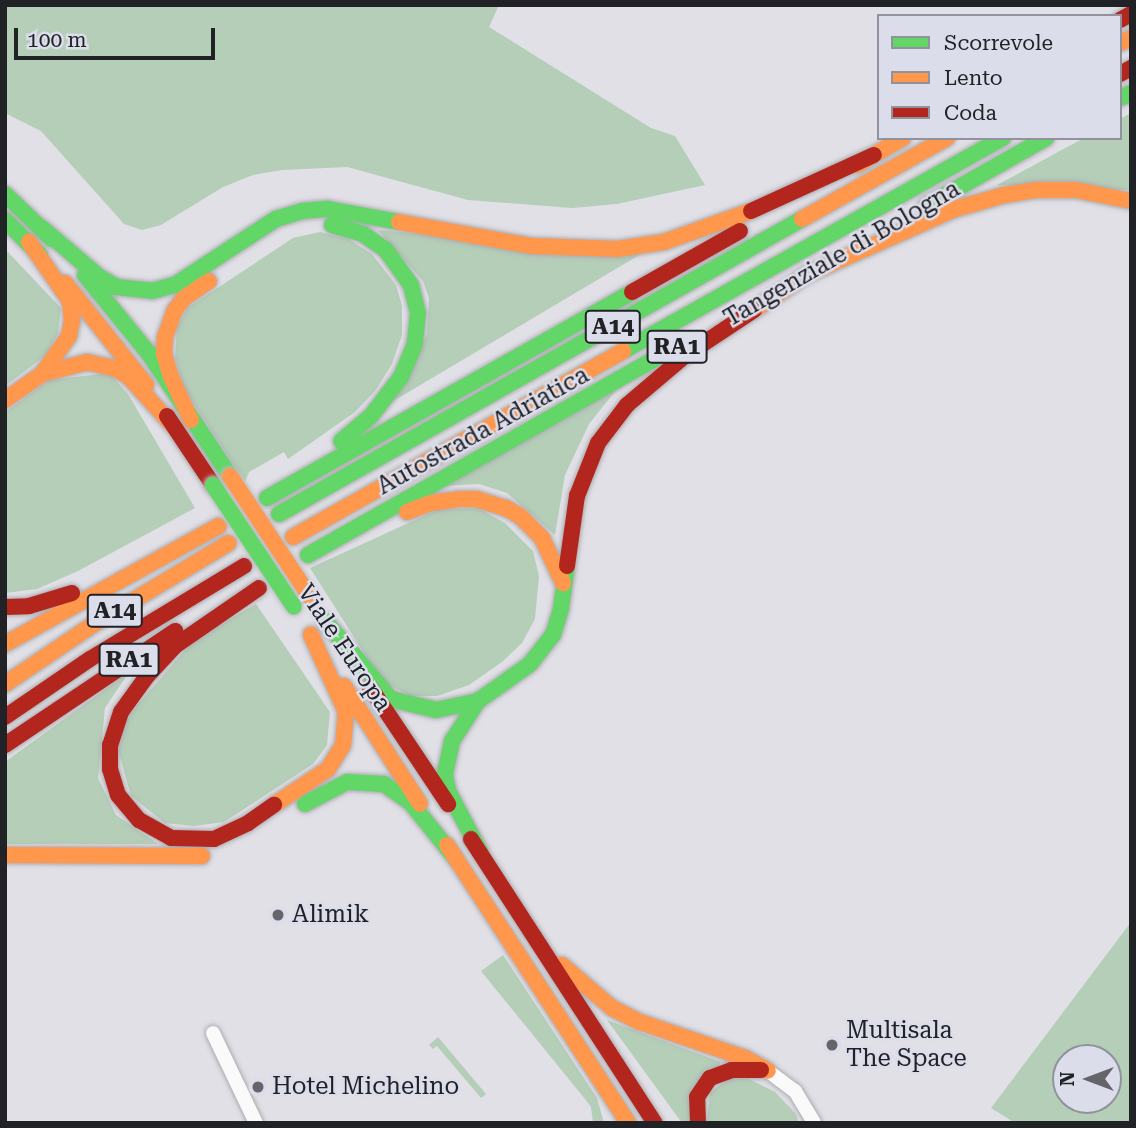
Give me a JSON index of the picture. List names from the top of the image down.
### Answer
{
  "streets": {
    "main road": [
      "Tangenziale di Bologna",
      "A14",
      "RA1",
      "Autostrada Adriatica",
      "Viale Europa"
    ]
  },
  "crossings": [
    ["RA1", "Viale Europa"]
  ],
  "places": ["Alimik", "Multisala The Space", "Hotel Michelino"],
  "legend": ["Scorrevole", "Lento", "Coda"],
  "scale_bar": "100 m",
  "north": "left"
}
